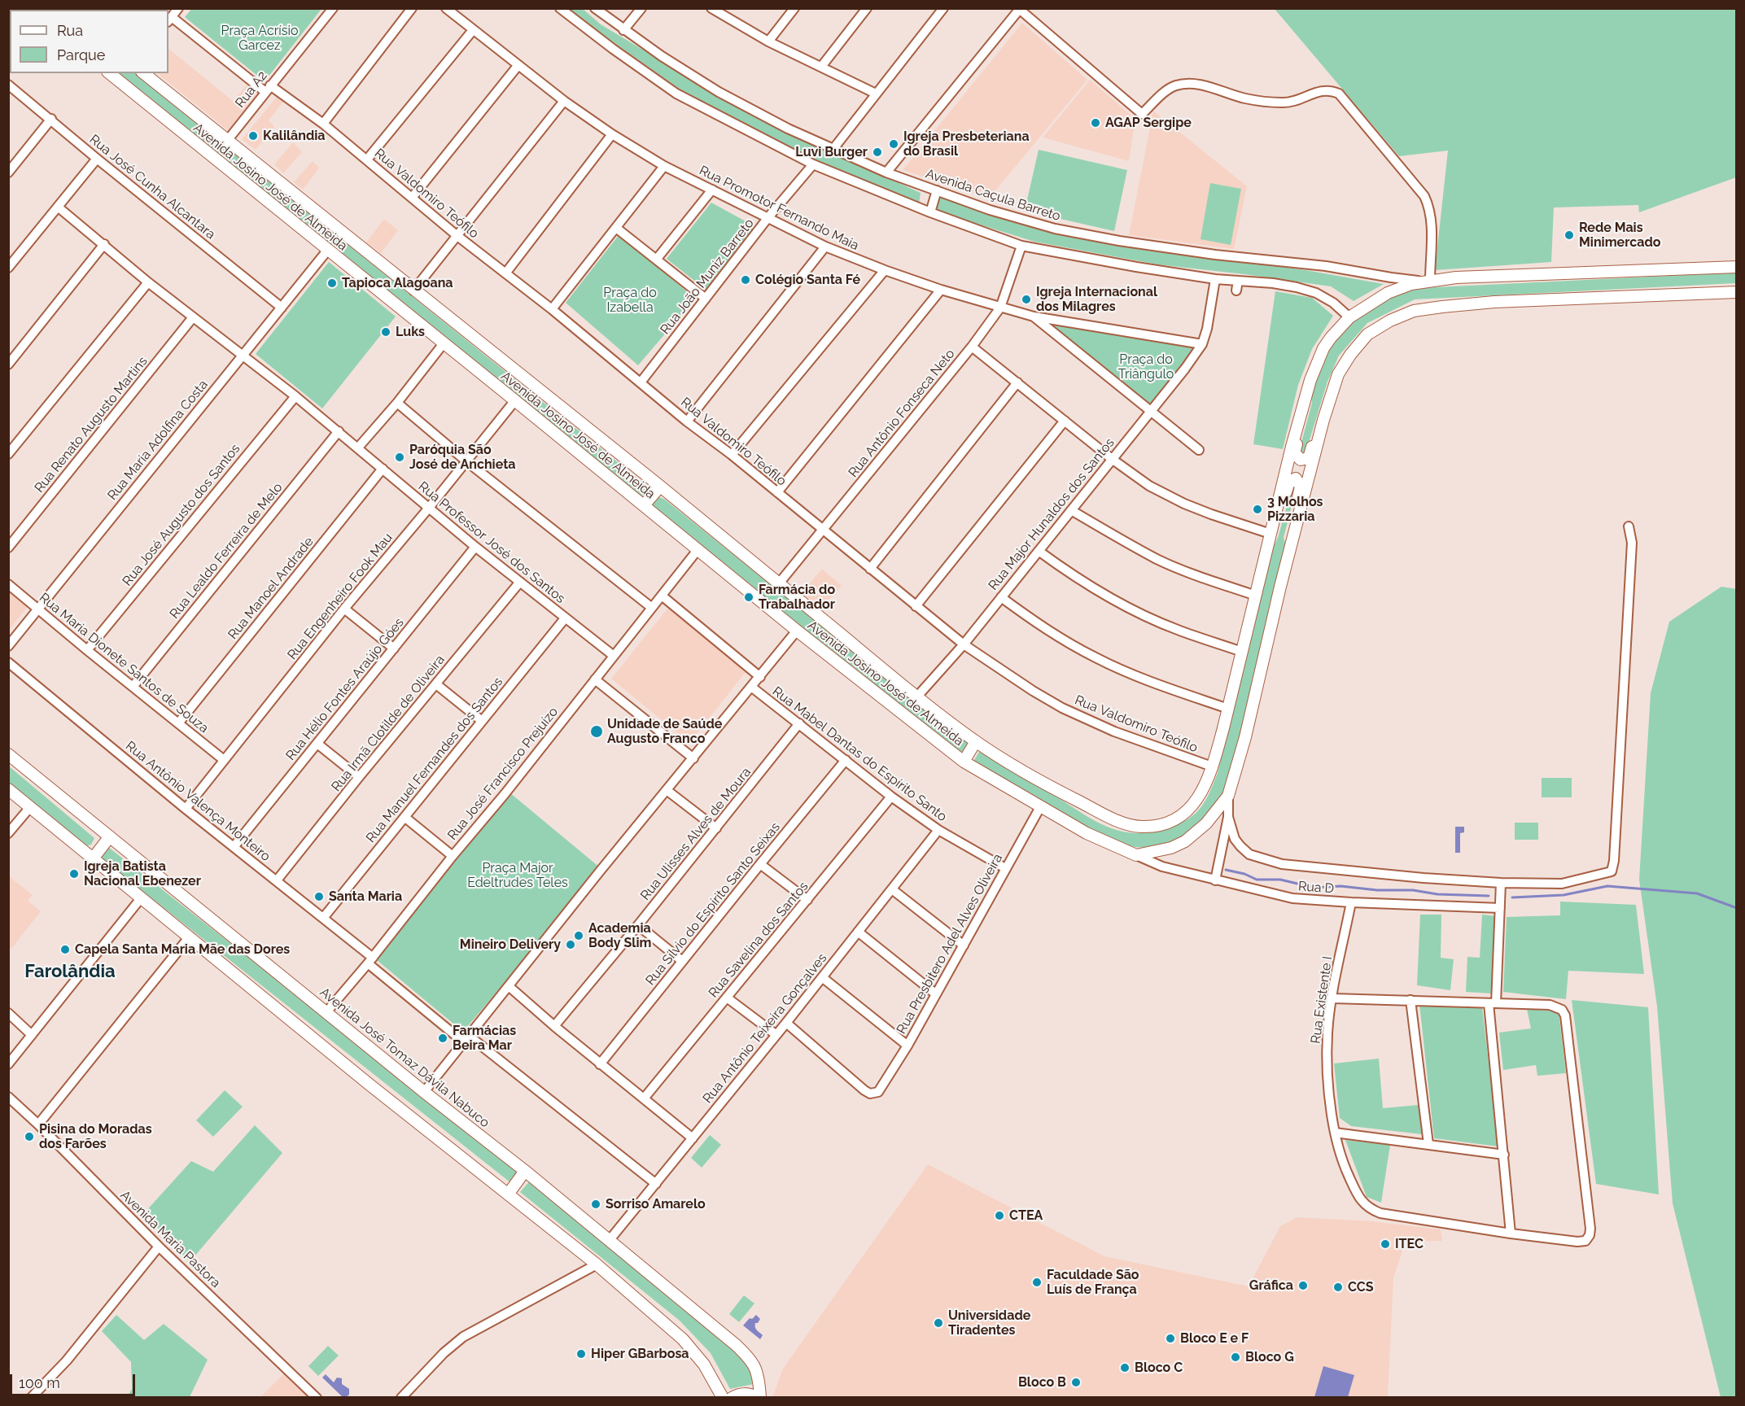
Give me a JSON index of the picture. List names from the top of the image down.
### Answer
{
  "streets": {
    "main road": ["Avenida Josino José de Almeida", "Avenida José Tomaz Dávila Nabuco"],
    "street": [
      "Rua A2",
      "Rua José Cunha Alcantara",
      "Rua Valdomiro Teófilo",
      "Avenida Caçula Barreto",
      "Rua Promotor Fernando Maia",
      "Rua João Muniz Barreto",
      "Rua Antônio Fonseca Neto",
      "Rua Renato Augusto Martins",
      "Rua Maria Adolfina Costa",
      "Rua Major Hunaldos dos Santos",
      "Rua José Augusto dos Santos",
      "Rua Professor José dos Santos",
      "Rua Lealdo Ferreira de Melo",
      "Rua Manoel Andrade",
      "Rua Engenheiro Fook Mau",
      "Rua Maria Dionete Santos de Souza",
      "Rua Hélio Fontes Araújo Góes",
      "Rua Irmã Clotilde de Oliveira",
      "Rua Mabel Dantas do Espírito Santo",
      "Rua Manuel Fernandes dos Santos",
      "Rua José Francisco Prejuízo",
      "Rua Antônio Valença Monteiro",
      "Rua Ulisses Alves de Moura",
      "Rua D",
      "Rua Sílvio do Espírito Santo Seixas",
      "Rua Savelina dos Santos",
      "Rua Presbitero Adel Alves Oliveira",
      "Rua Existente I",
      "Rua Antônio Teixeira Gonçalves",
      "Avenida Maria Pastora"
    ]
  },
  "crossings": [
    ["Rua A2", "Avenida Josino José de Almeida"],
    ["Rua A2", "Rua Valdomiro Teófilo"],
    ["Rua José Cunha Alcantara", "Rua Maria Adolfina Costa"],
    ["Avenida Josino José de Almeida", "Rua Valdomiro Teófilo"],
    ["Avenida Josino José de Almeida", "Rua Antônio Fonseca Neto"],
    ["Avenida Josino José de Almeida", "Rua Maria Adolfina Costa"],
    ["Avenida Josino José de Almeida", "Rua Major Hunaldos dos Santos"],
    ["Avenida Josino José de Almeida", "Rua Engenheiro Fook Mau"],
    ["Avenida Josino José de Almeida", "Rua José Francisco Prejuízo"],
    ["Avenida Josino José de Almeida", "Rua D"],
    ["Avenida Josino José de Almeida", "Rua Presbitero Adel Alves Oliveira"],
    ["Rua Valdomiro Teófilo", "Rua João Muniz Barreto"],
    ["Rua Valdomiro Teófilo", "Rua Antônio Fonseca Neto"],
    ["Rua Valdomiro Teófilo", "Rua Major Hunaldos dos Santos"],
    ["Rua Promotor Fernando Maia", "Rua João Muniz Barreto"],
    ["Rua Promotor Fernando Maia", "Rua Antônio Fonseca Neto"],
    ["Rua Promotor Fernando Maia", "Rua Major Hunaldos dos Santos"],
    ["Rua Renato Augusto Martins", "Rua Professor José dos Santos"],
    ["Rua Maria Adolfina Costa", "Rua Professor José dos Santos"],
    ["Rua Maria Adolfina Costa", "Rua Maria Dionete Santos de Souza"],
    ["Rua José Augusto dos Santos", "Rua Professor José dos Santos"],
    ["Rua José Augusto dos Santos", "Rua Maria Dionete Santos de Souza"],
    ["Rua Professor José dos Santos", "Rua Lealdo Ferreira de Melo"],
    ["Rua Professor José dos Santos", "Rua Manoel Andrade"],
    ["Rua Professor José dos Santos", "Rua Engenheiro Fook Mau"],
    ["Rua Professor José dos Santos", "Rua Hélio Fontes Araújo Góes"],
    ["Rua Professor José dos Santos", "Rua Irmã Clotilde de Oliveira"],
    ["Rua Professor José dos Santos", "Rua Manuel Fernandes dos Santos"],
    ["Rua Professor José dos Santos", "Rua José Francisco Prejuízo"],
    ["Rua Lealdo Ferreira de Melo", "Rua Maria Dionete Santos de Souza"],
    ["Rua Manoel Andrade", "Rua Maria Dionete Santos de Souza"],
    ["Rua Engenheiro Fook Mau", "Rua Maria Dionete Santos de Souza"],
    ["Rua Engenheiro Fook Mau", "Rua Antônio Valença Monteiro"],
    ["Rua Hélio Fontes Araújo Góes", "Rua Antônio Valença Monteiro"],
    ["Rua Irmã Clotilde de Oliveira", "Rua Antônio Valença Monteiro"],
    ["Rua Mabel Dantas do Espírito Santo", "Rua Ulisses Alves de Moura"],
    ["Rua Mabel Dantas do Espírito Santo", "Rua Sílvio do Espírito Santo Seixas"],
    ["Rua Mabel Dantas do Espírito Santo", "Rua Savelina dos Santos"],
    ["Rua Mabel Dantas do Espírito Santo", "Rua Presbitero Adel Alves Oliveira"],
    ["Rua Mabel Dantas do Espírito Santo", "Rua Antônio Teixeira Gonçalves"],
    ["Rua Manuel Fernandes dos Santos", "Rua Antônio Valença Monteiro"],
    ["Rua José Francisco Prejuízo", "Rua Antônio Valença Monteiro"],
    ["Rua José Francisco Prejuízo", "Avenida José Tomaz Dávila Nabuco"],
    ["Rua Antônio Valença Monteiro", "Rua Antônio Teixeira Gonçalves"],
    ["Rua D", "Rua Existente I"],
    ["Rua Presbitero Adel Alves Oliveira", "Rua Antônio Teixeira Gonçalves"],
    ["Rua Antônio Teixeira Gonçalves", "Avenida José Tomaz Dávila Nabuco"]
  ],
  "districts": ["Farolândia"],
  "parks": [
    "Praça Acrísio Garcez",
    "Praça do Izabella",
    "Praça do Triângulo",
    "Praça Major Edeltrudes Teles"
  ],
  "places": [
    "AGAP Sergipe",
    "Kalilândia",
    "Igreja Presbeteriana do Brasil",
    "Luvi Burger",
    "Rede Mais Minimercado",
    "Colégio Santa Fé",
    "Tapioca Alagoana",
    "Igreja Internacional dos Milagres",
    "Luks",
    "Paróquia São José de Anchieta",
    "3 Molhos Pizzaria",
    "Farmácia do Trabalhador",
    "Unidade de Saúde Augusto Franco",
    "Igreja Batista Nacional Ebenezer",
    "Santa Maria",
    "Academia Body Slim",
    "Mineiro Delivery",
    "Capela Santa Maria Mãe das Dores",
    "Farmácias Beira Mar",
    "Pisina do Moradas dos Farões",
    "Sorriso Amarelo",
    "CTEA",
    "ITEC",
    "Faculdade São Luís de França",
    "Gráfica",
    "CCS",
    "Universidade Tiradentes",
    "Bloco E e F",
    "Hiper GBarbosa",
    "Bloco G",
    "Bloco C",
    "Bloco B"
  ],
  "legend": ["Rua", "Parque"],
  "scale_bar": "100 m"
}
